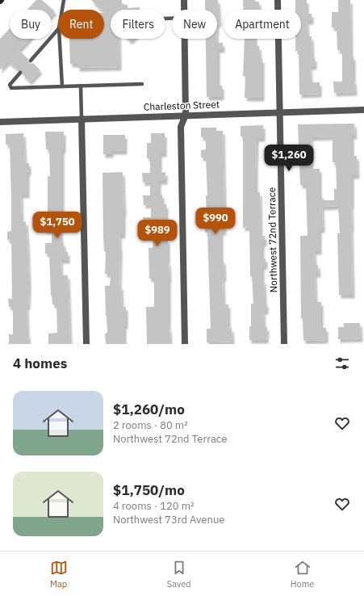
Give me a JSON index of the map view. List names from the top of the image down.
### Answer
{
  "streets": {
    "street": ["Charleston Street", "Northwest 72nd Terrace"]
  },
  "crossings": [
    ["Charleston Street", "Northwest 72nd Terrace"]
  ],
  "page": {
    "chip": [
      "Buy",
      "Rent",
      "Filters",
      "New",
      "Apartment"
    ],
    "price": [
      "$1,260",
      "$990",
      "$1,750",
      "$989"
    ],
    "heading": "4 homes",
    "list": [
      {
        "name": "$1,260/mo",
        "note": "2 rooms · 80 m² · Northwest 72nd Terrace"
      },
      {
        "name": "$1,750/mo",
        "note": "4 rooms · 120 m² · Northwest 73rd Avenue"
      }
    ],
    "tabs": ["Map", "Saved", "Home"]
  }
}
